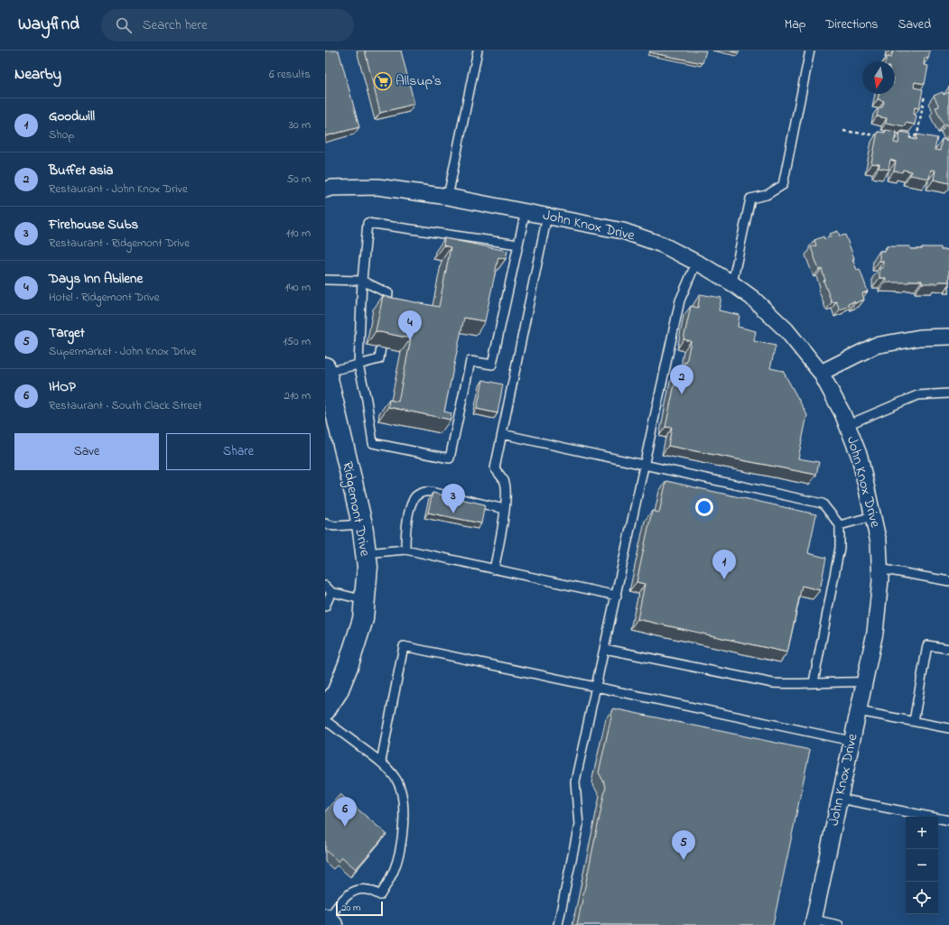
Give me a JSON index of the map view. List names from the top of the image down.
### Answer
{
  "streets": {
    "street": ["John Knox Drive", "Ridgemont Drive"]
  },
  "places": {
    "supermarket": ["Allsup's"]
  },
  "scale_bar": "20 m",
  "north": "bottom",
  "page": {
    "header": "Wayfind",
    "search": "Search here",
    "nav": ["Map", "Directions", "Saved"],
    "heading": ["Nearby", "6 results"],
    "list": [
      {
        "mark": "1",
        "name": "Goodwill",
        "note": "Shop",
        "value": "30 m"
      },
      {
        "mark": "2",
        "name": "Buffet asia",
        "note": "Restaurant · John Knox Drive",
        "value": "50 m"
      },
      {
        "mark": "3",
        "name": "Firehouse Subs",
        "note": "Restaurant · Ridgemont Drive",
        "value": "110 m"
      },
      {
        "mark": "4",
        "name": "Days Inn Abilene",
        "note": "Hotel · Ridgemont Drive",
        "value": "140 m"
      },
      {
        "mark": "5",
        "name": "Target",
        "note": "Supermarket · John Knox Drive",
        "value": "150 m"
      },
      {
        "mark": "6",
        "name": "IHOP",
        "note": "Restaurant · South Clack Street",
        "value": "210 m"
      }
    ],
    "pins": [
      "4",
      "2",
      "3",
      "1",
      "6",
      "5"
    ],
    "buttons": ["Save", "Share"],
    "map_buttons": ["+", "−"],
    "scale": "20 m"
  }
}
